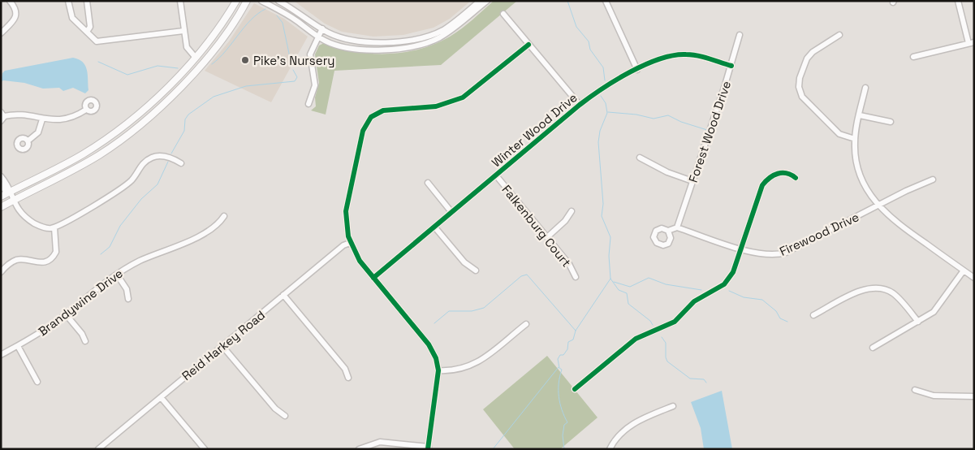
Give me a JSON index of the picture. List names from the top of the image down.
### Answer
{
  "streets": {
    "street": [
      "Winter Wood Drive",
      "Forest Wood Drive",
      "Falkenburg Court",
      "Firewood Drive",
      "Brandywine Drive",
      "Reid Harkey Road"
    ]
  },
  "crossings": [
    ["Winter Wood Drive", "Forest Wood Drive"],
    ["Winter Wood Drive", "Falkenburg Court"],
    ["Forest Wood Drive", "Firewood Drive"]
  ],
  "places": ["Pike's Nursery"]
}
